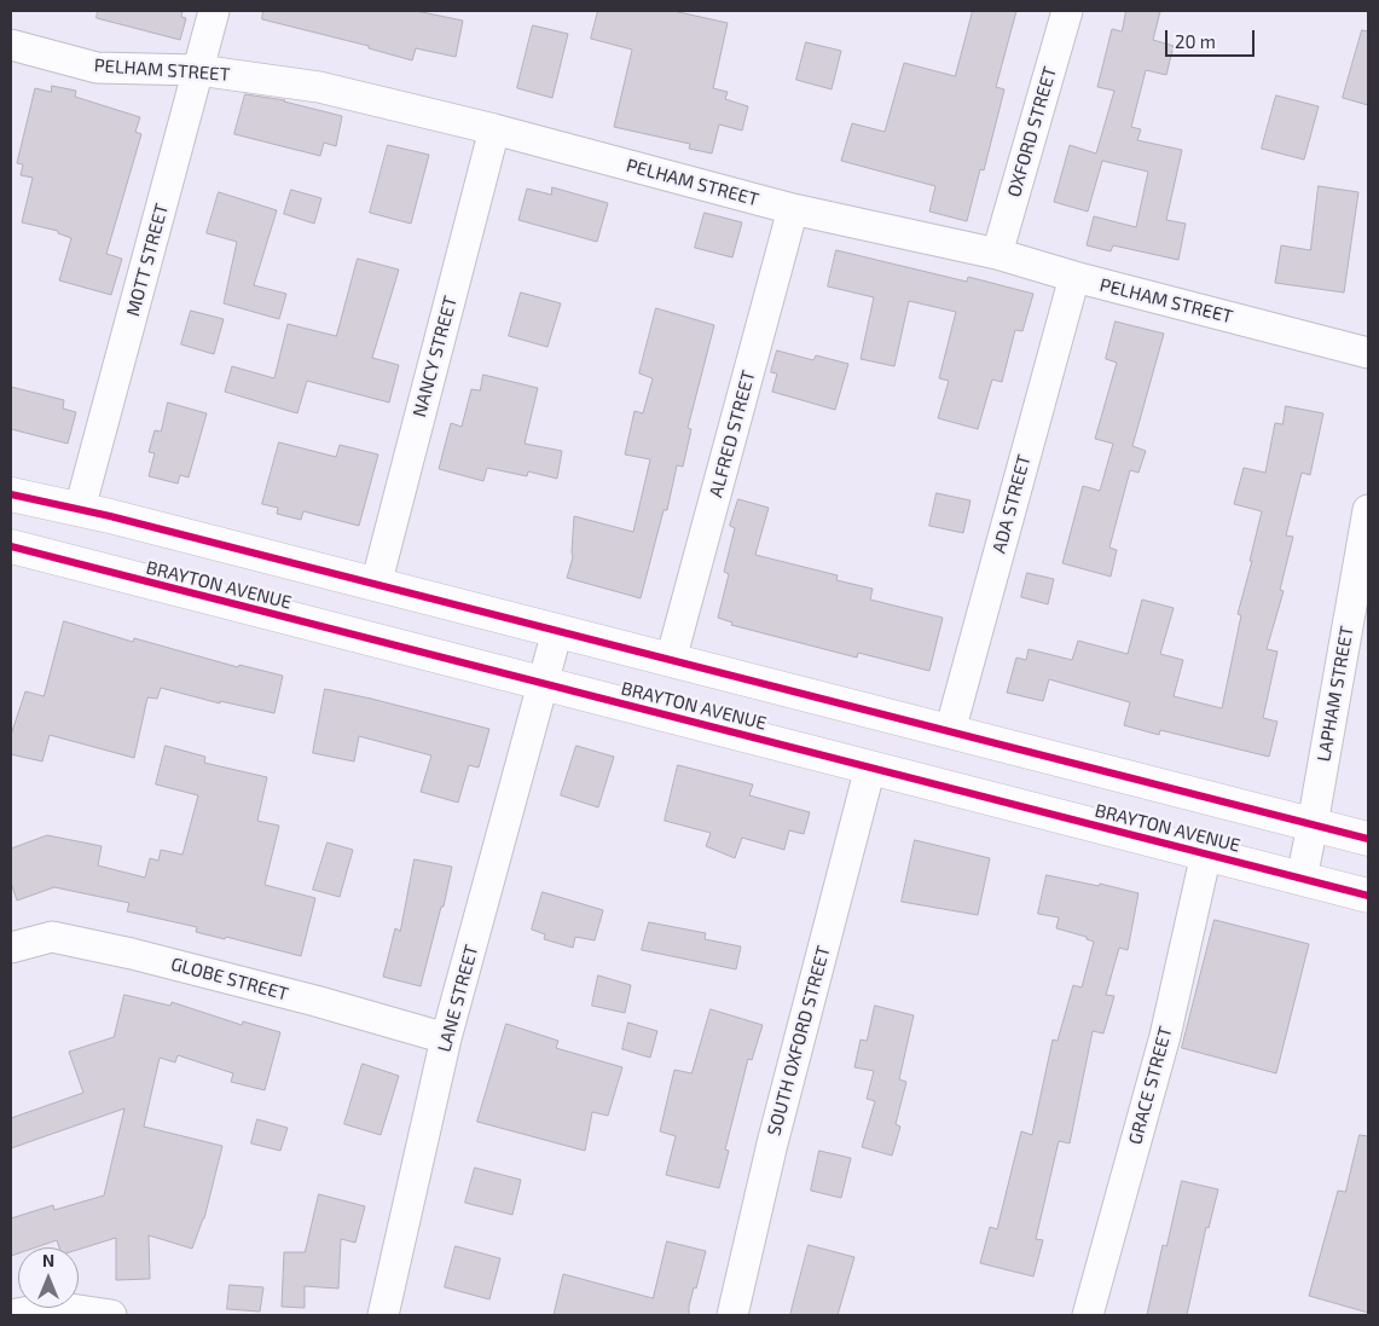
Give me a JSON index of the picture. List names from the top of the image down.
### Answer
{
  "streets": {
    "main road": ["BRAYTON AVENUE"],
    "street": [
      "PELHAM STREET",
      "OXFORD STREET",
      "MOTT STREET",
      "NANCY STREET",
      "ALFRED STREET",
      "ADA STREET",
      "LAPHAM STREET",
      "GLOBE STREET",
      "LANE STREET",
      "SOUTH OXFORD STREET",
      "GRACE STREET"
    ]
  },
  "crossings": [
    ["PELHAM STREET", "OXFORD STREET"],
    ["PELHAM STREET", "MOTT STREET"],
    ["PELHAM STREET", "NANCY STREET"],
    ["PELHAM STREET", "ALFRED STREET"],
    ["PELHAM STREET", "ADA STREET"],
    ["BRAYTON AVENUE", "LAPHAM STREET"],
    ["BRAYTON AVENUE", "LANE STREET"],
    ["BRAYTON AVENUE", "SOUTH OXFORD STREET"],
    ["BRAYTON AVENUE", "GRACE STREET"],
    ["GLOBE STREET", "LANE STREET"]
  ],
  "scale_bar": "20 m",
  "north": "top"
}
